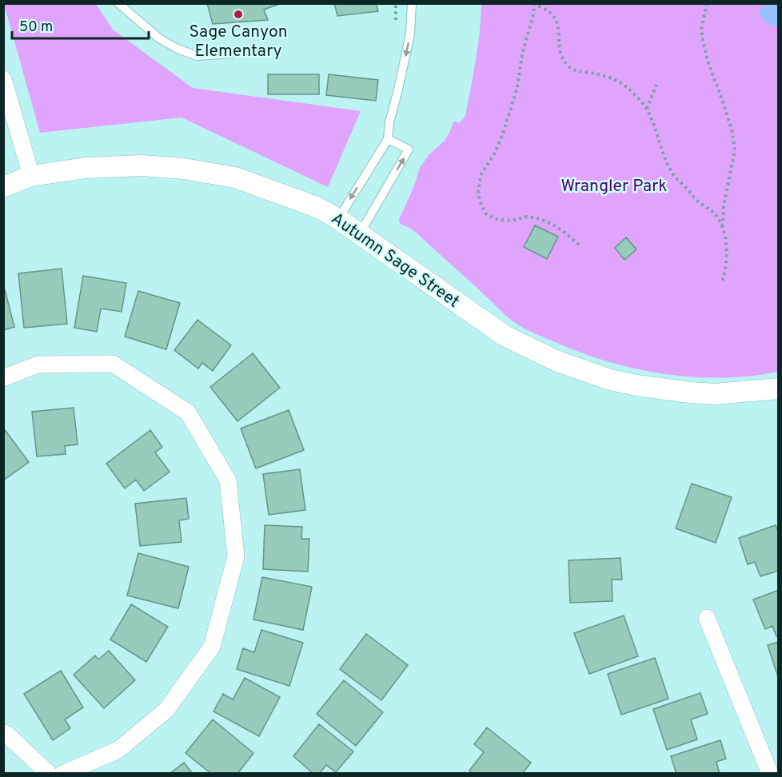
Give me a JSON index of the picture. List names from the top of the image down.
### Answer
{
  "streets": {
    "street": ["Autumn Sage Street"]
  },
  "parks": ["Wrangler Park"],
  "places": ["Sage Canyon Elementary"],
  "scale_bar": "50 m"
}
